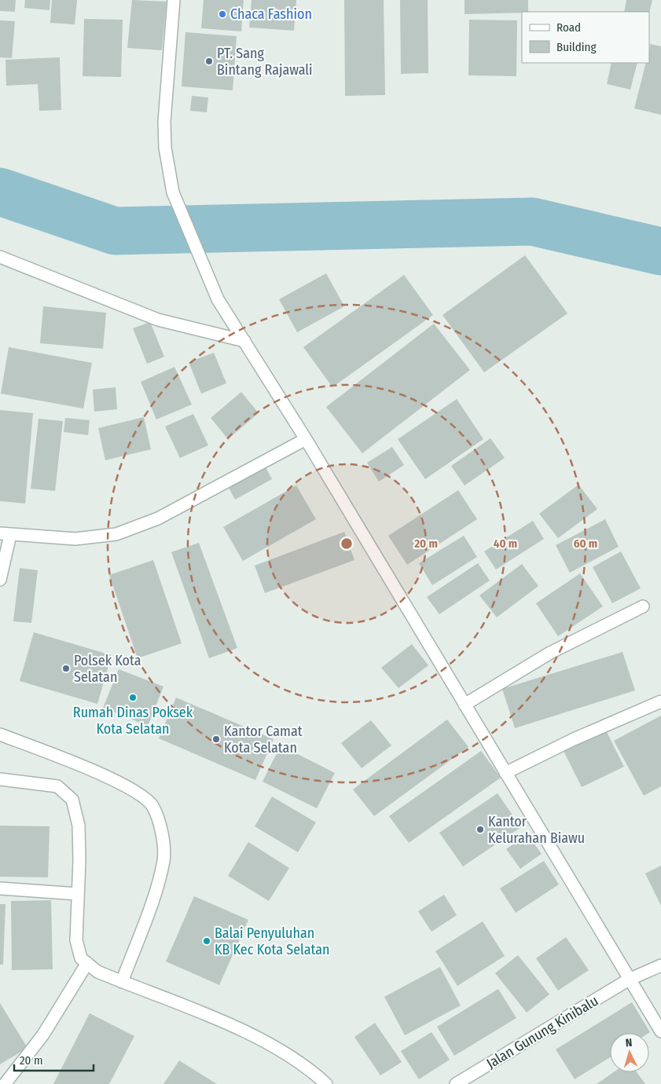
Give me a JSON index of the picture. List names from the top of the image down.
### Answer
{
  "streets": {
    "street": ["Jalan Gunung Kinibalu"]
  },
  "places": [
    "Chaca Fashion",
    "PT. Sang Bintang Rajawali",
    "Polsek Kota Selatan",
    "Rumah Dinas Poksek Kota Selatan",
    "Kantor Camat Kota Selatan",
    "Kantor Kelurahan Biawu",
    "Balai Penyuluhan KB Kec Kota Selatan"
  ],
  "legend": ["Road", "Building"],
  "scale_bar": "20 m",
  "north": "top",
  "rings": ["20 m", "40 m", "60 m"]
}
